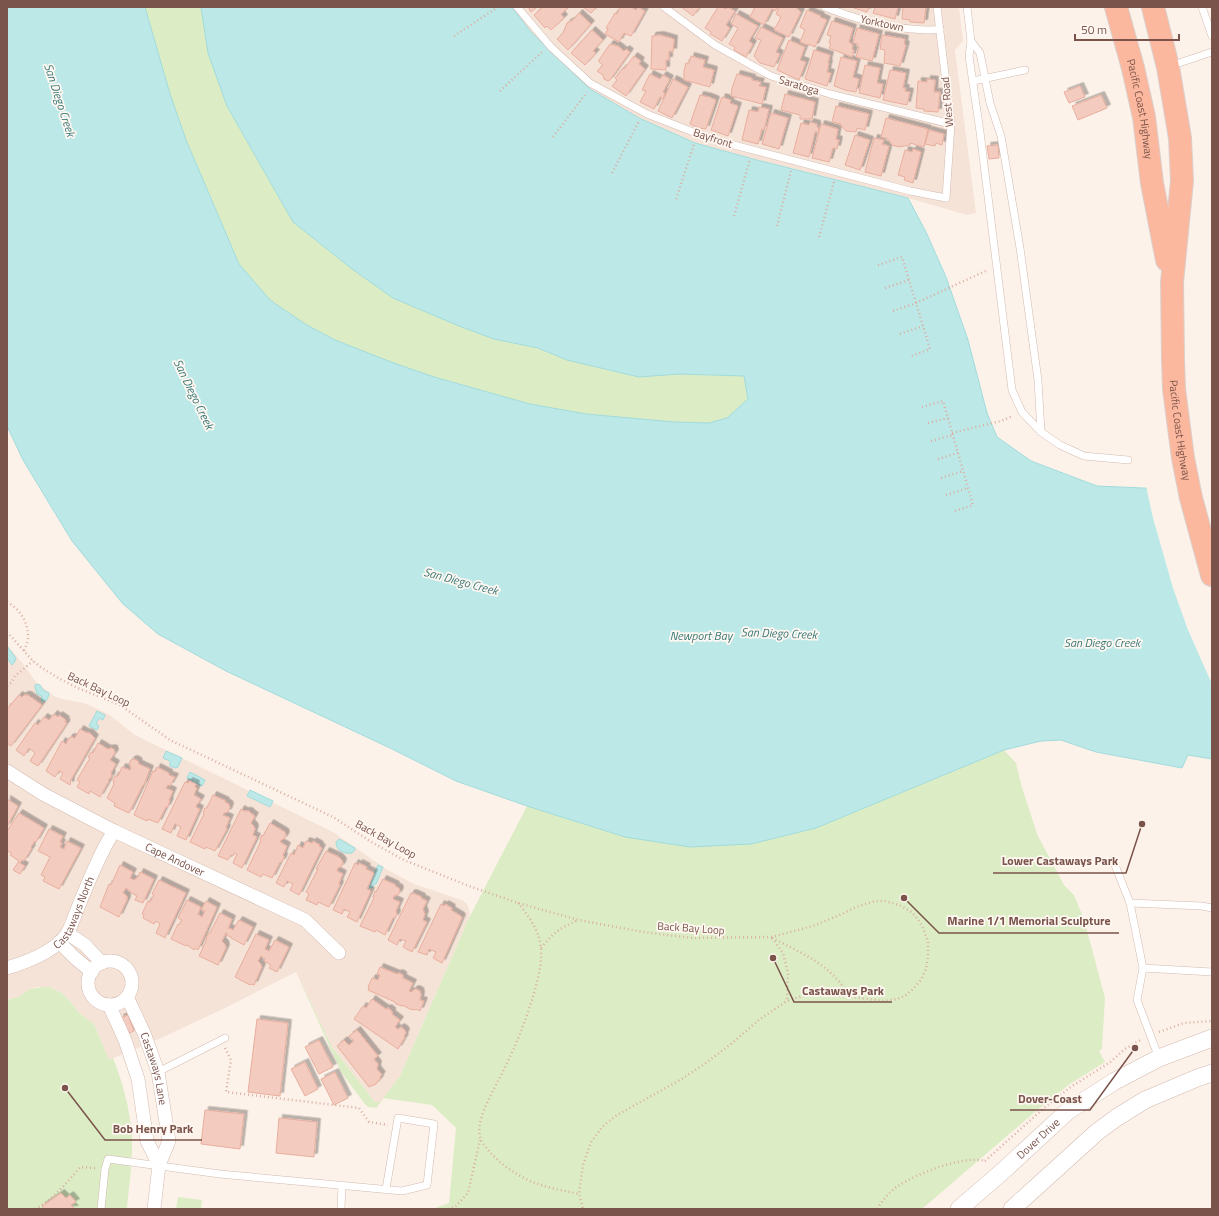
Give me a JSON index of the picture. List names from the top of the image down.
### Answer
{
  "streets": {
    "highway": ["Pacific Coast Highway"],
    "street": [
      "Cape Andover",
      "Castaways North",
      "Castaways Lane",
      "Dover Drive"
    ],
    "lane": [
      "Yorktown",
      "Saratoga",
      "West Road",
      "Bayfront"
    ],
    "path": ["Back Bay Loop"]
  },
  "crossings": [
    ["Yorktown", "West Road"],
    ["Saratoga", "West Road"],
    ["West Road", "Bayfront"],
    ["Cape Andover", "Castaways North"]
  ],
  "water": ["San Diego Creek", "Newport Bay"],
  "places": [
    "Lower Castaways Park",
    "Marine 1/1 Memorial Sculpture",
    "Castaways Park",
    "Dover-Coast",
    "Bob Henry Park"
  ],
  "scale_bar": "50 m"
}
